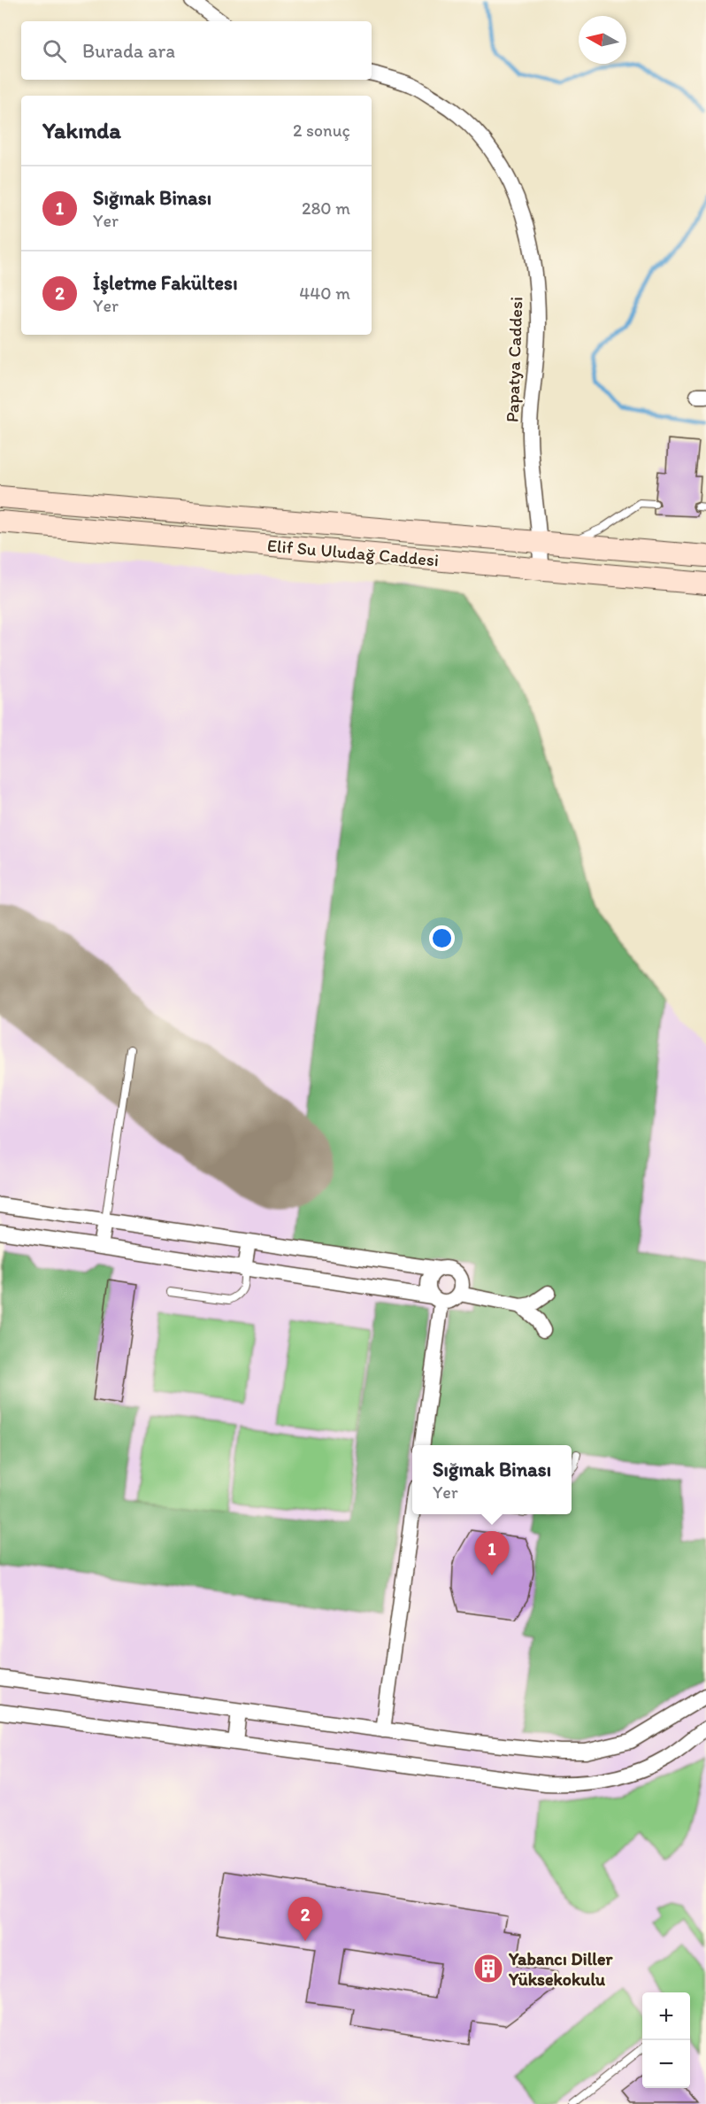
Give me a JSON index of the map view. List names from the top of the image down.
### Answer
{
  "streets": {
    "main road": ["Elif Su Uludağ Caddesi"],
    "street": ["Papatya Caddesi"]
  },
  "crossings": [
    ["Papatya Caddesi", "Elif Su Uludağ Caddesi"]
  ],
  "places": {
    "building": ["Yabancı Diller Yüksekokulu"]
  },
  "north": "left",
  "page": {
    "search": "Burada ara",
    "heading": ["Yakında", "2 sonuç"],
    "list": [
      {
        "mark": "1",
        "name": "Sığınak Binası",
        "note": "Yer",
        "value": "280 m"
      },
      {
        "mark": "2",
        "name": "İşletme Fakültesı",
        "note": "Yer",
        "value": "440 m"
      }
    ],
    "popup": ["Sığınak Binası", "Yer"],
    "pins": ["1", "2"],
    "map_buttons": ["+", "−"]
  }
}
